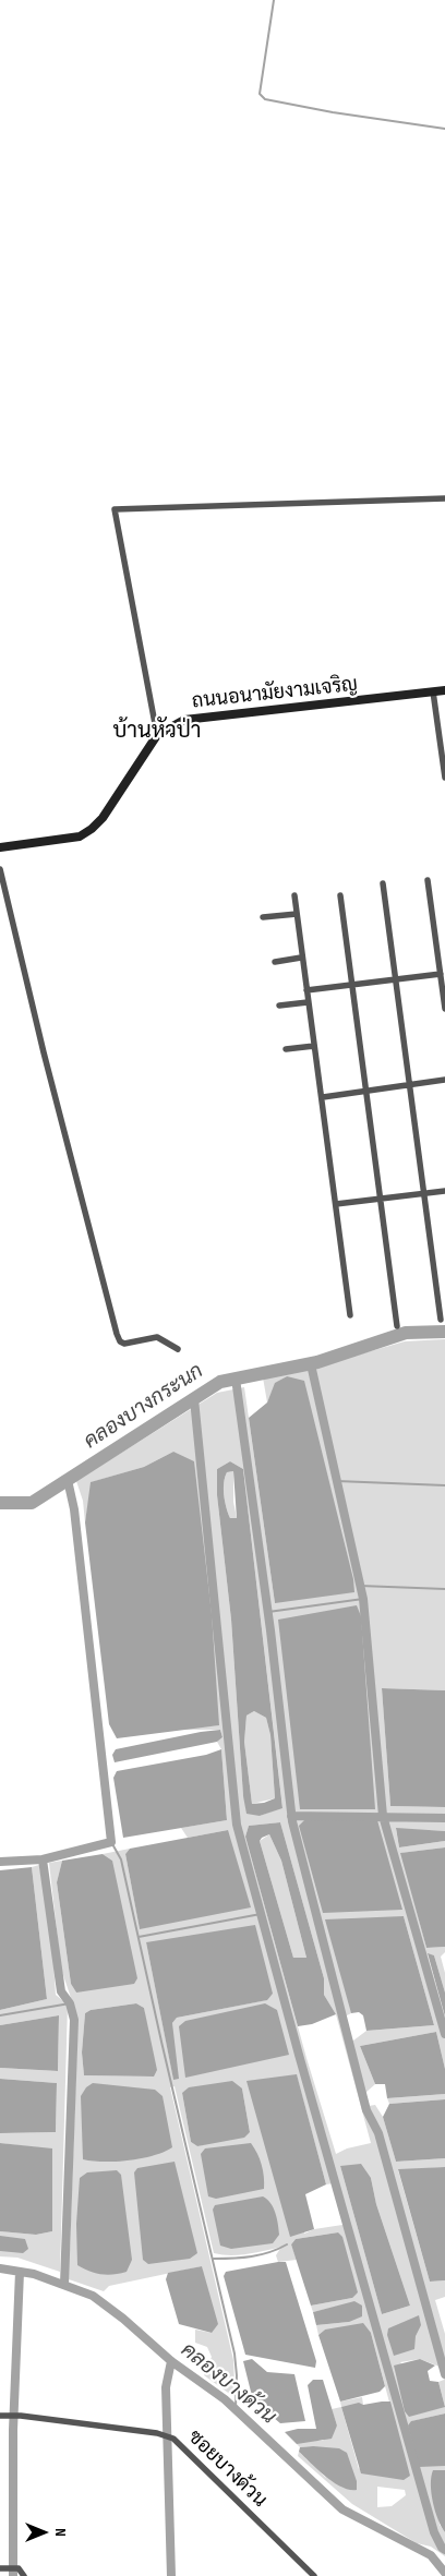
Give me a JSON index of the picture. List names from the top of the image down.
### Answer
{
  "streets": {
    "street": ["ถนนอนามัยงามเจริญ", "ซอยบางด้วน"]
  },
  "districts": ["บ้านหัวป่า"],
  "water": ["คลองบางกระนก", "คลองบางด้วน"],
  "north": "right"
}
